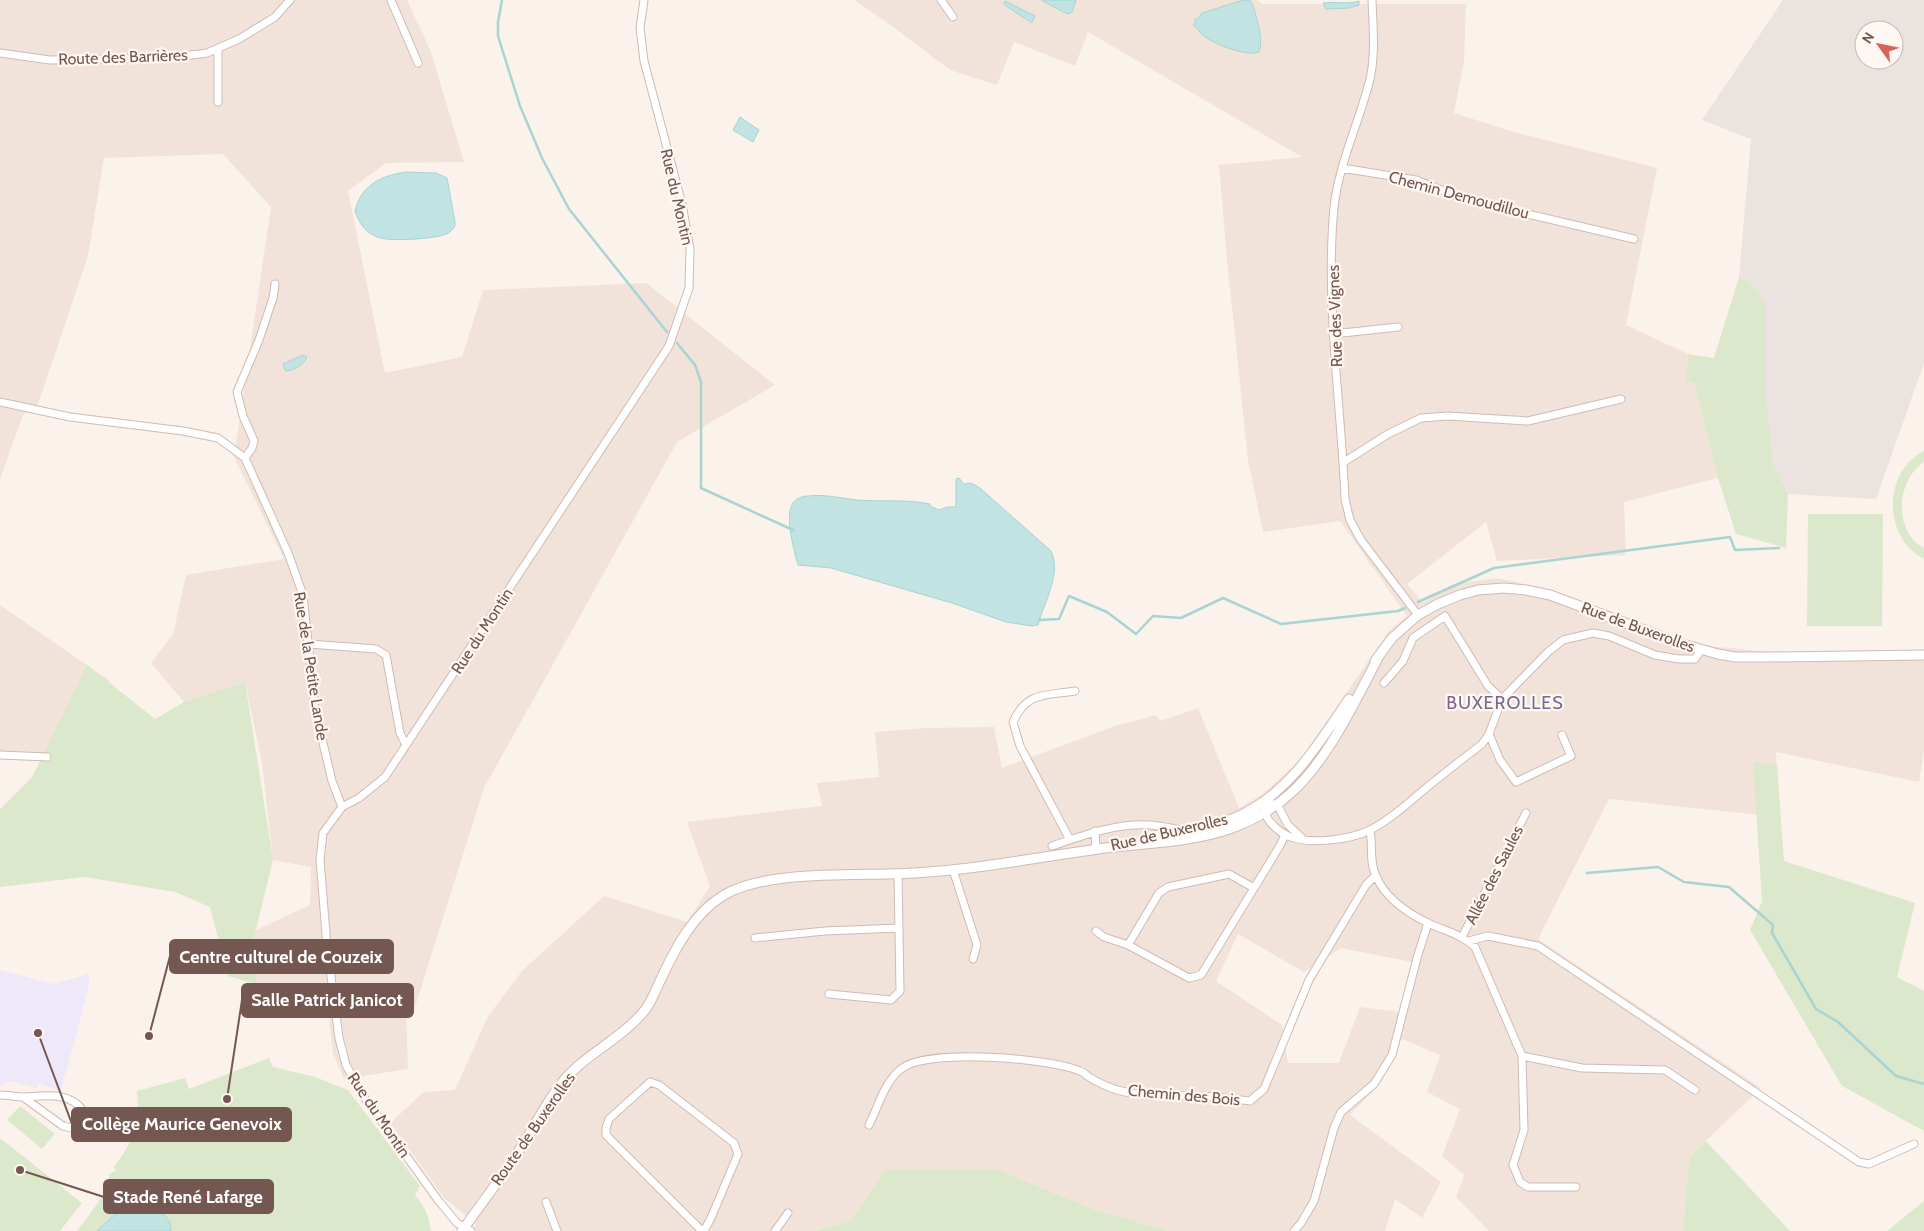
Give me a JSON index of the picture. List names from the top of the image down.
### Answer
{
  "streets": {
    "street": [
      "Route des Barrières",
      "Chemin Demoudillou",
      "Rue du Montin",
      "Rue des Vignes",
      "Rue de Buxerolles",
      "Rue de la Petite Lande",
      "Allée des Saules",
      "Chemin des Bois",
      "Route de Buxerolles"
    ]
  },
  "crossings": [
    ["Chemin Demoudillou", "Rue des Vignes"],
    ["Rue du Montin", "Rue de la Petite Lande"],
    ["Rue du Montin", "Route de Buxerolles"],
    ["Rue des Vignes", "Rue de Buxerolles"],
    ["Rue de Buxerolles", "Route de Buxerolles"]
  ],
  "districts": ["BUXEROLLES"],
  "places": [
    "Collège Maurice Genevoix",
    "Centre culturel de Couzeix",
    "Salle Patrick Janicot",
    "Stade René Lafarge"
  ],
  "north": "top left"
}
